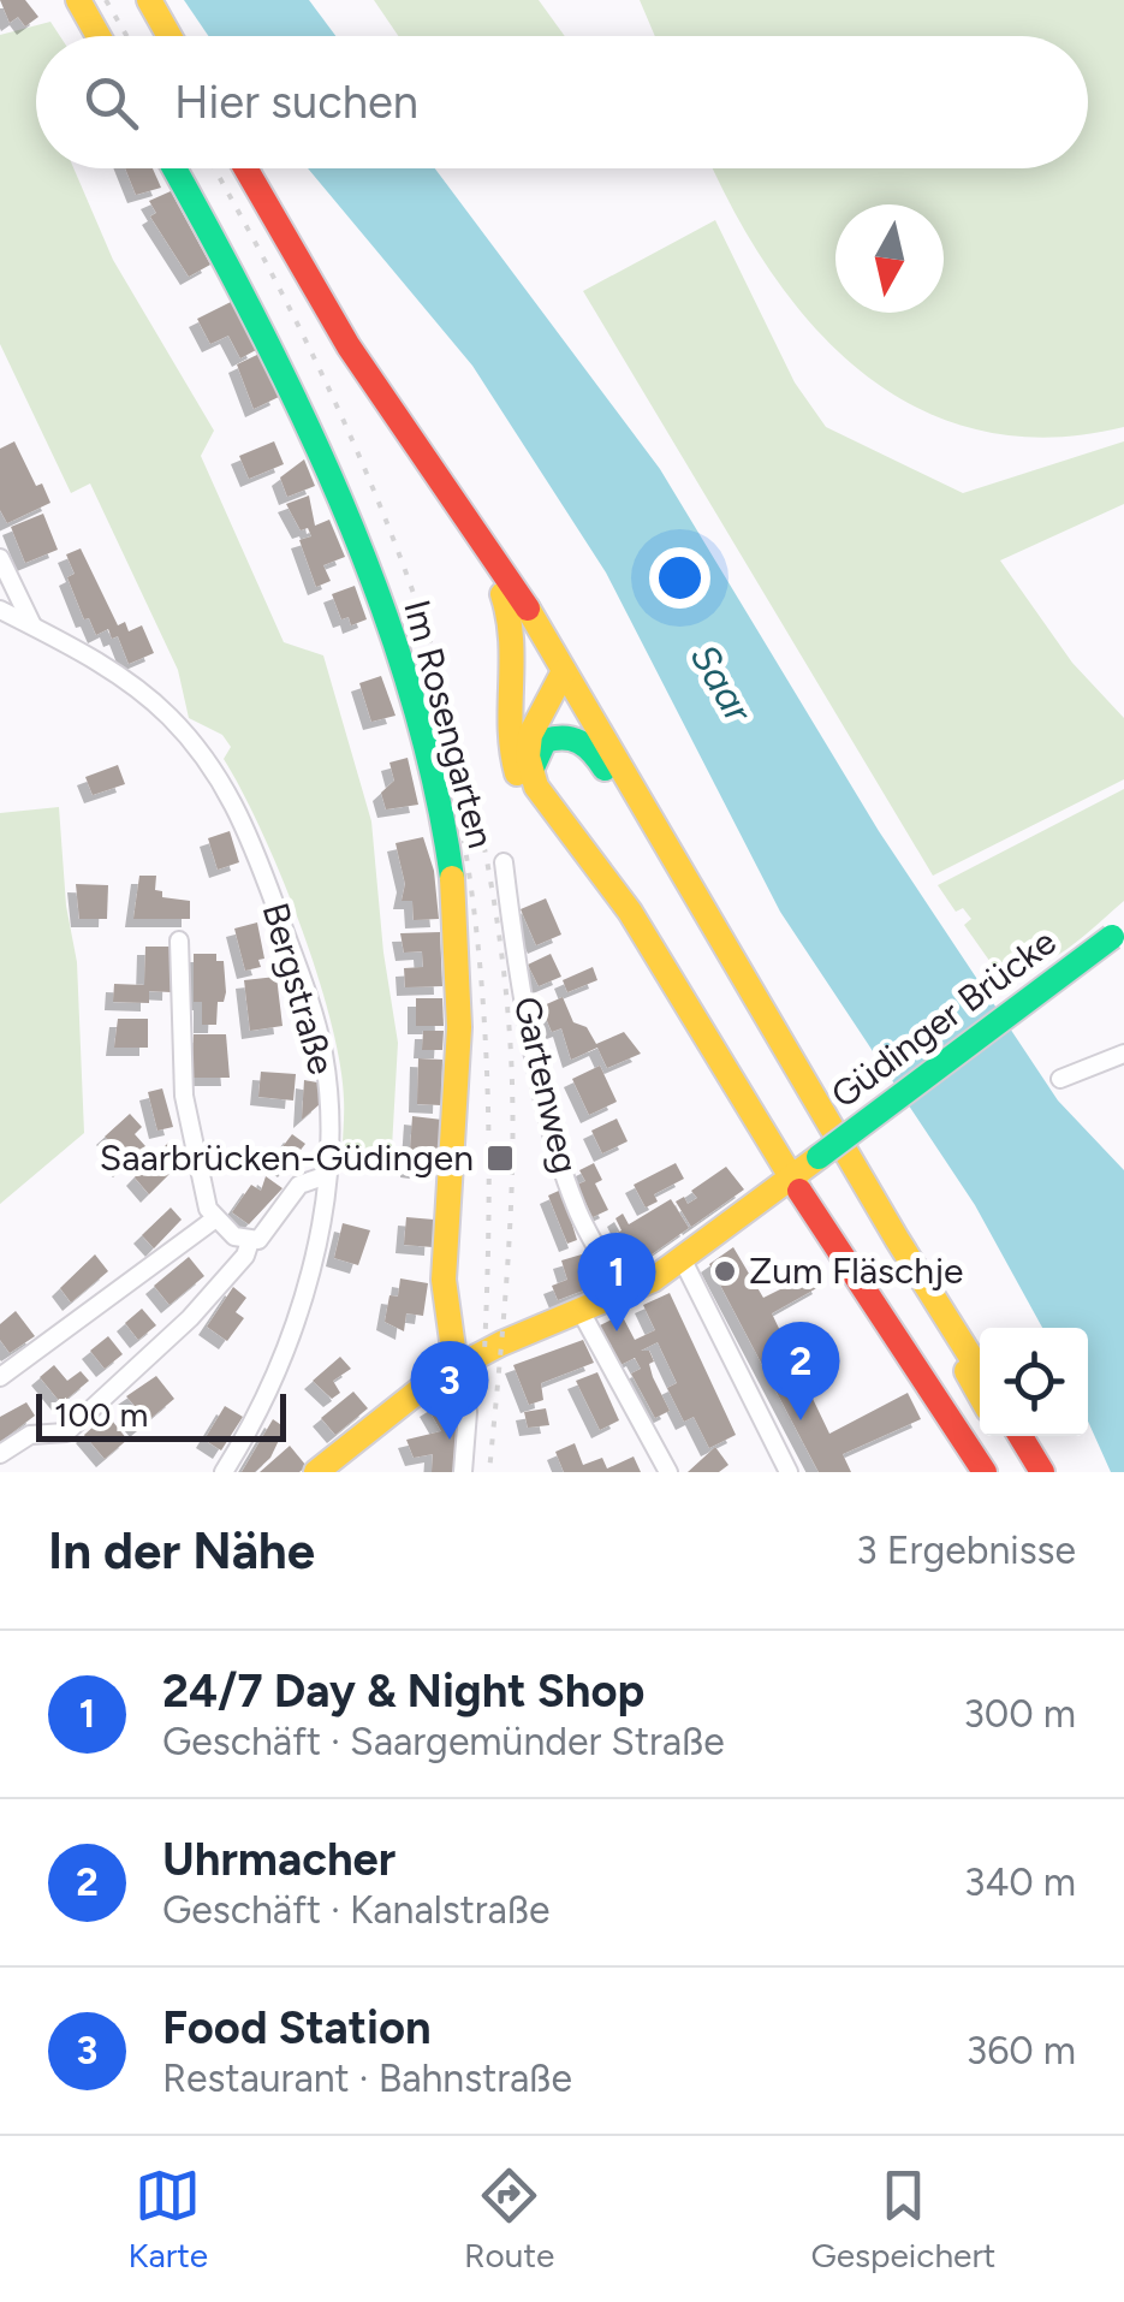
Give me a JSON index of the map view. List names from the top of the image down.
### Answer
{
  "streets": {
    "main road": ["Im Rosengarten", "Güdinger Brücke"],
    "street": ["Bergstraße", "Gartenweg"]
  },
  "crossings": [
    ["Im Rosengarten", "Güdinger Brücke"],
    ["Güdinger Brücke", "Gartenweg"]
  ],
  "water": ["Saar"],
  "places": {
    "transit": ["Saarbrücken-Güdingen"],
    "other": ["Zum Fläschje"]
  },
  "scale_bar": "100 m",
  "north": "bottom",
  "page": {
    "search": "Hier suchen",
    "pins": ["1", "2", "3"],
    "scale": "100 m",
    "heading": ["In der Nähe", "3 Ergebnisse"],
    "list": [
      {
        "mark": "1",
        "name": "24/7 Day & Night Shop",
        "note": "Geschäft · Saargemünder Straße",
        "value": "300 m"
      },
      {
        "mark": "2",
        "name": "Uhrmacher",
        "note": "Geschäft · Kanalstraße",
        "value": "340 m"
      },
      {
        "mark": "3",
        "name": "Food Station",
        "note": "Restaurant · Bahnstraße",
        "value": "360 m"
      }
    ],
    "nav": ["Karte", "Route", "Gespeichert"]
  }
}
